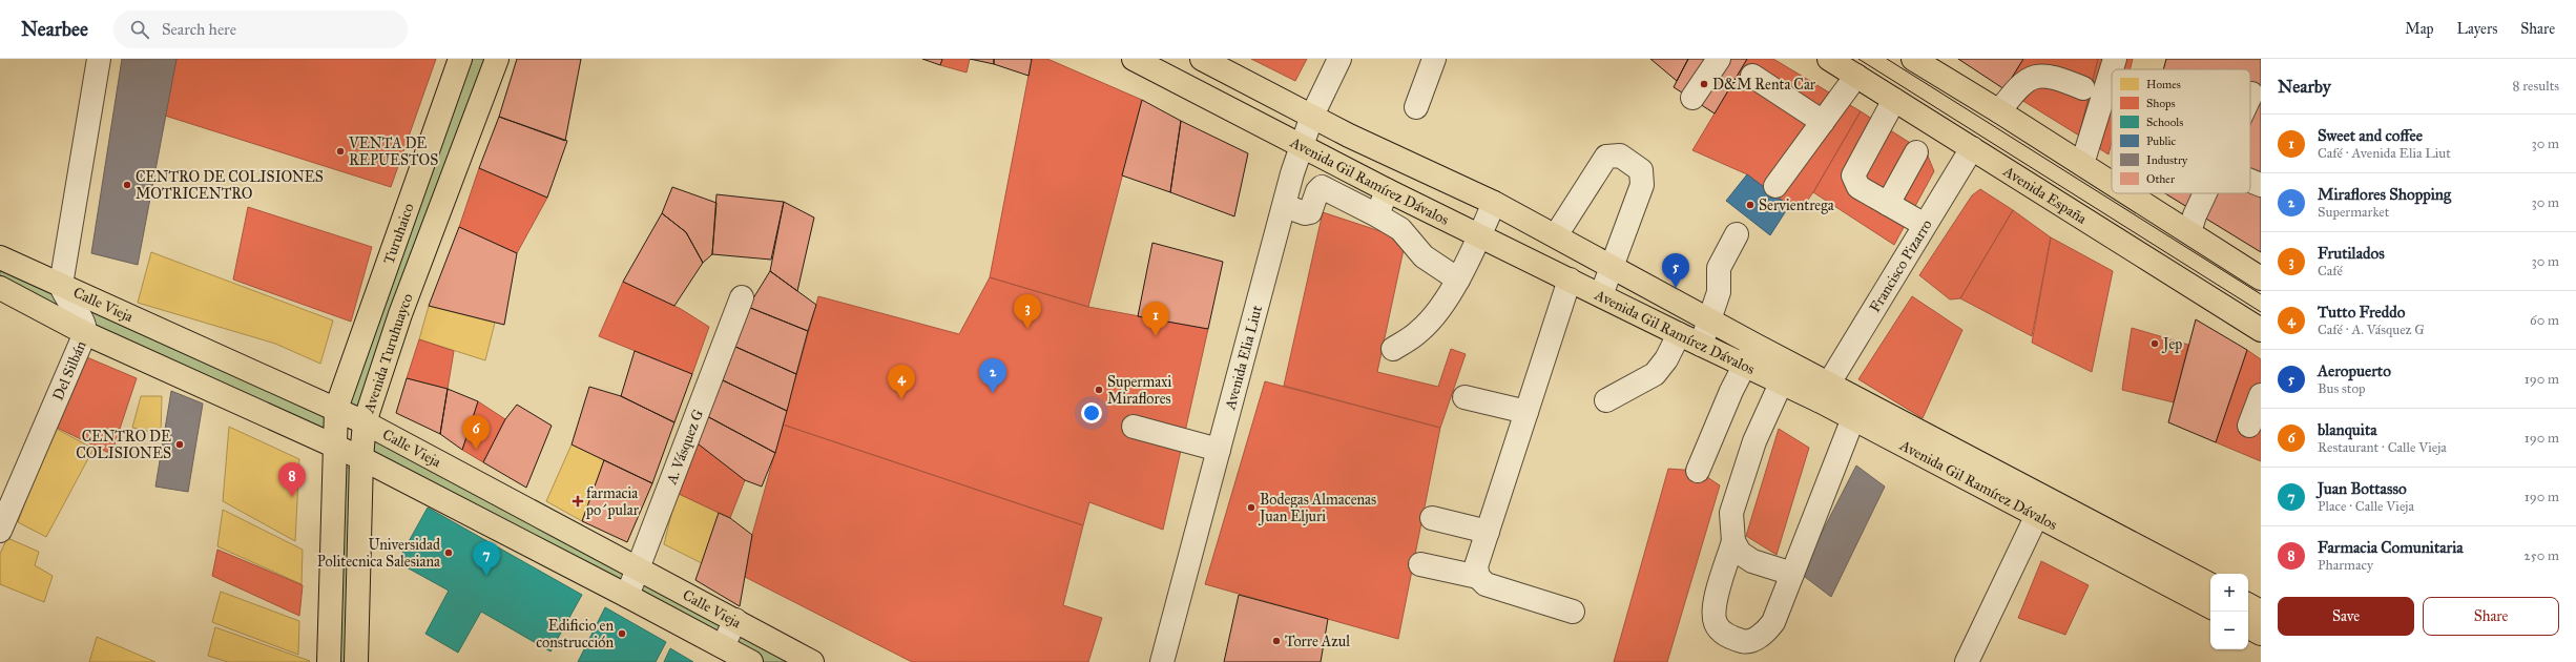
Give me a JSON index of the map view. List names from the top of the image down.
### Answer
{
  "streets": {
    "main road": [
      "Avenida Gil Ramírez Dávalos",
      "Avenida España",
      "Turuhaico",
      "Calle Vieja",
      "Avenida Turuhuayco"
    ],
    "street": [
      "Francisco Pizarro",
      "Avenida Elia Liut",
      "Del Silbán",
      "A. Vásquez G"
    ]
  },
  "crossings": [
    ["Avenida Gil Ramírez Dávalos", "Francisco Pizarro"],
    ["Avenida Gil Ramírez Dávalos", "Avenida Elia Liut"],
    ["Avenida España", "Francisco Pizarro"],
    ["Turuhaico", "Calle Vieja"],
    ["Calle Vieja", "Avenida Turuhuayco"],
    ["Calle Vieja", "Del Silbán"],
    ["Calle Vieja", "A. Vásquez G"]
  ],
  "places": {
    "other": [
      "D&M Renta Car",
      "VENTA DE REPUESTOS",
      "CENTRO DE COLISIONES MOTRICENTRO",
      "Servientrega",
      "Jep",
      "Supermaxi Miraflores",
      "CENTRO DE COLISIONES",
      "Bodegas Almacenas Juan Eljuri",
      "Universidad Politecnica Salesiana",
      "Edificio en construcción",
      "Torre Azul"
    ],
    "health": ["farmacia po´pular"]
  },
  "legend": [
    "Homes",
    "Shops",
    "Schools",
    "Public",
    "Industry",
    "Other"
  ],
  "page": {
    "header": "Nearbee",
    "search": "Search here",
    "nav": ["Map", "Layers", "Share"],
    "heading": ["Nearby", "8 results"],
    "list": [
      {
        "mark": "1",
        "name": "Sweet and coffee",
        "note": "Café · Avenida Elia Liut",
        "value": "30 m"
      },
      {
        "mark": "2",
        "name": "Miraflores Shopping",
        "note": "Supermarket",
        "value": "30 m"
      },
      {
        "mark": "3",
        "name": "Frutilados",
        "note": "Café",
        "value": "30 m"
      },
      {
        "mark": "4",
        "name": "Tutto Freddo",
        "note": "Café · A. Vásquez G",
        "value": "60 m"
      },
      {
        "mark": "5",
        "name": "Aeropuerto",
        "note": "Bus stop",
        "value": "190 m"
      },
      {
        "mark": "6",
        "name": "blanquita",
        "note": "Restaurant · Calle Vieja",
        "value": "190 m"
      },
      {
        "mark": "7",
        "name": "Juan Bottasso",
        "note": "Place · Calle Vieja",
        "value": "190 m"
      },
      {
        "mark": "8",
        "name": "Farmacia Comunitaria",
        "note": "Pharmacy",
        "value": "250 m"
      }
    ],
    "pins": [
      "5",
      "3",
      "1",
      "2",
      "4",
      "6",
      "8",
      "7"
    ],
    "map_buttons": ["+", "−"],
    "buttons": ["Save", "Share"]
  }
}
